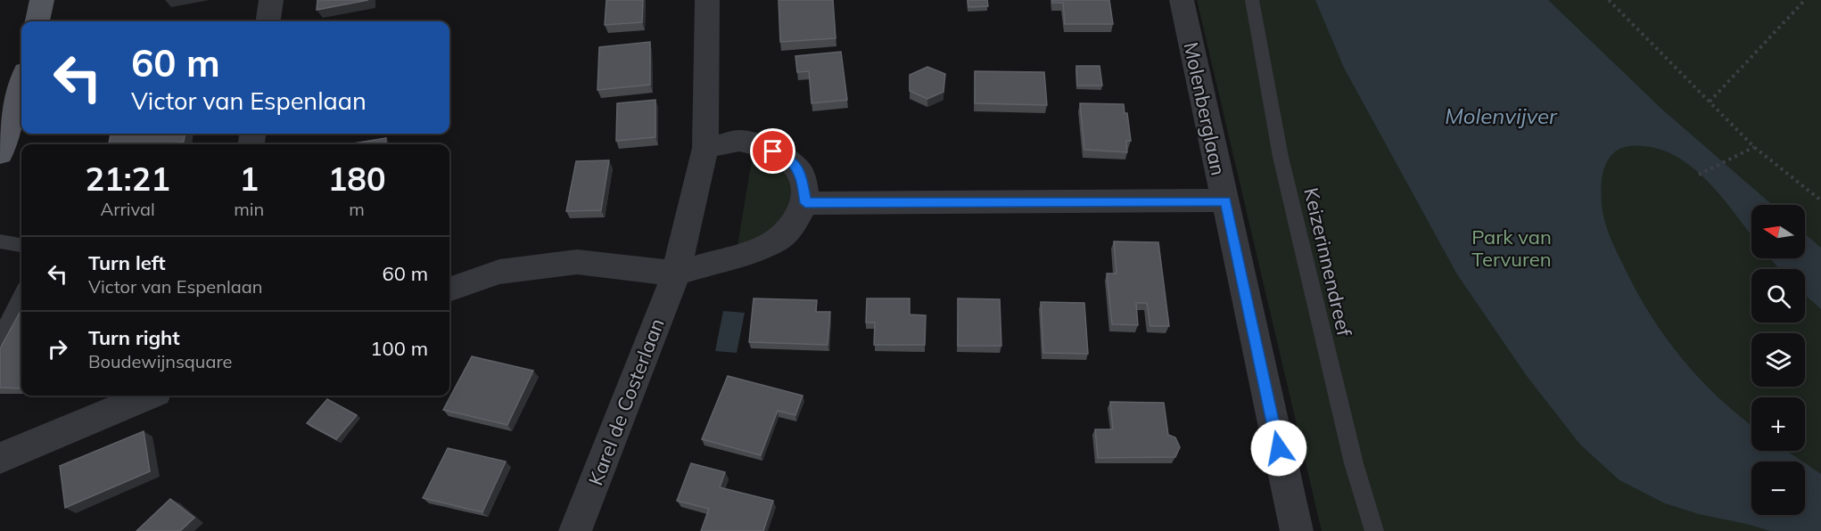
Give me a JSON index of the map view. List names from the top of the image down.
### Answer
{
  "streets": {
    "street": ["Molenberglaan", "Karel de Costerlaan"],
    "lane": ["Keizerinnendreef"]
  },
  "water": ["Molenvijver"],
  "parks": ["Park van Tervuren"],
  "north": "left",
  "page": {
    "turn": ["60 m", "Victor van Espenlaan"],
    "eta": [
      "21:21",
      "Arrival",
      "1",
      "min",
      "180",
      "m"
    ],
    "map_buttons": ["+", "−"],
    "list": [
      {
        "name": "Turn left",
        "note": "Victor van Espenlaan",
        "value": "60 m"
      },
      {
        "name": "Turn right",
        "note": "Boudewijnsquare",
        "value": "100 m"
      }
    ]
  }
}
